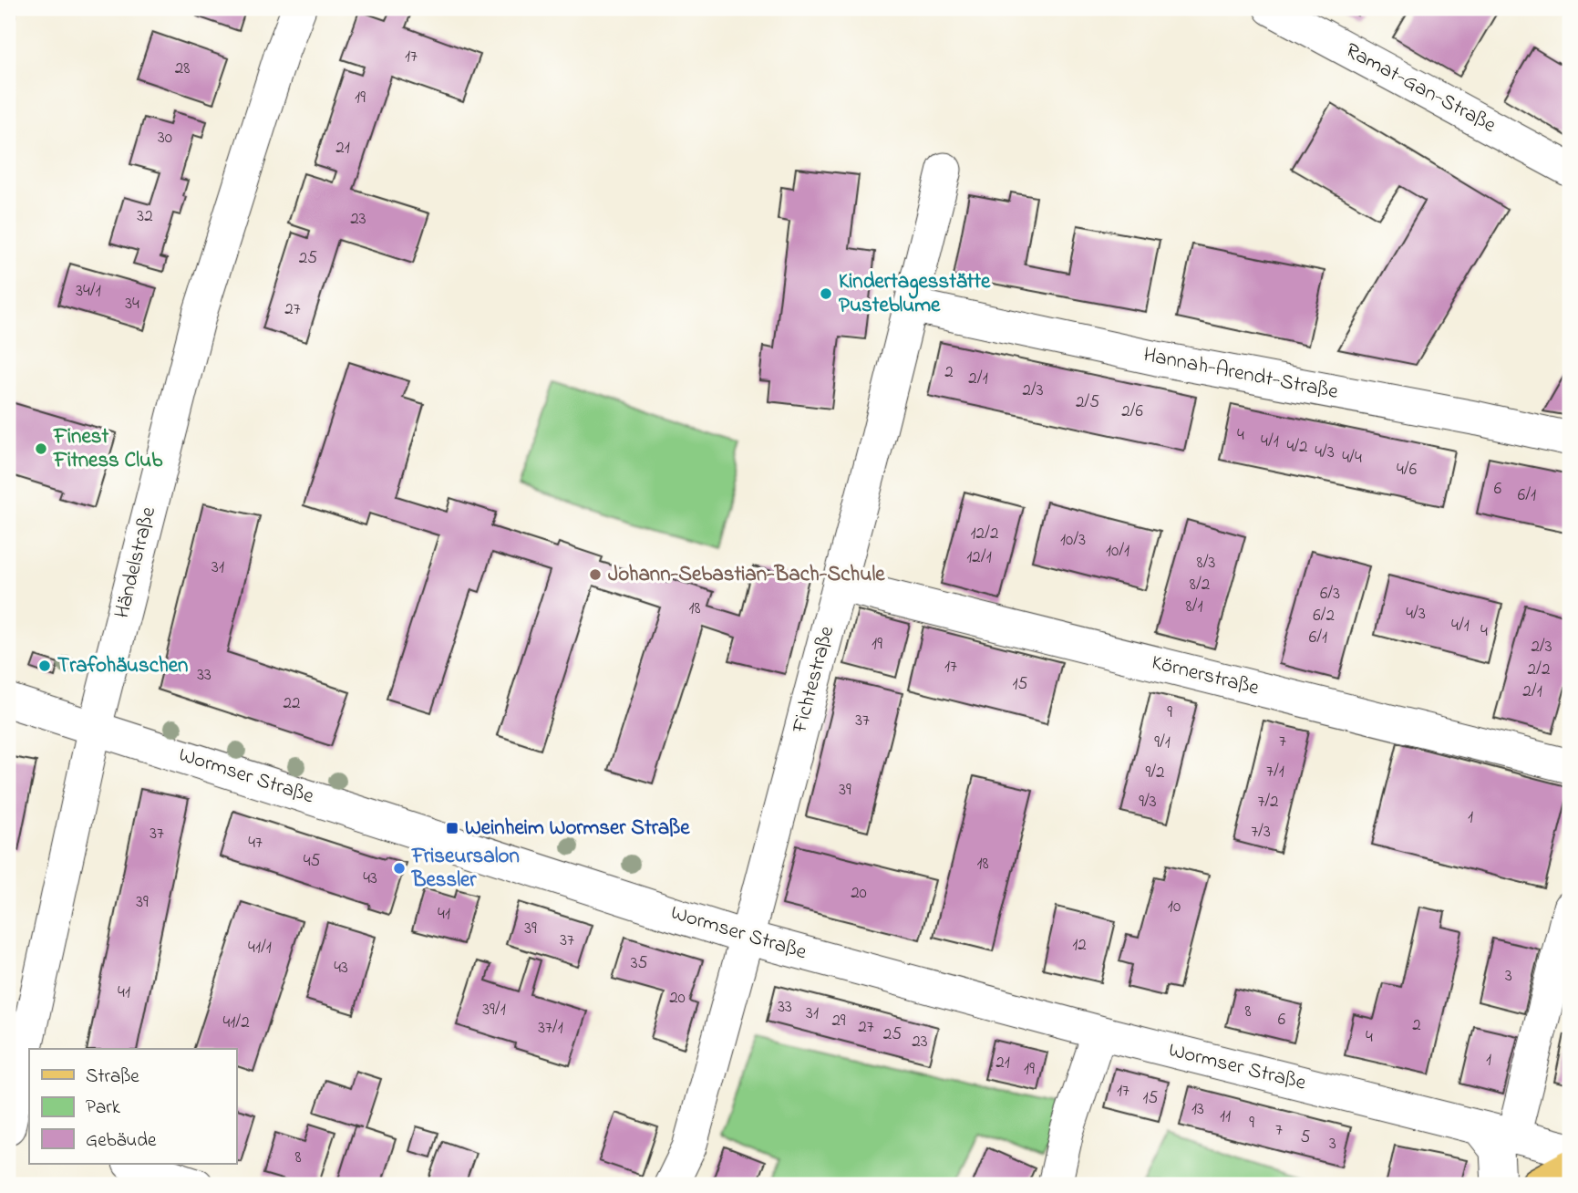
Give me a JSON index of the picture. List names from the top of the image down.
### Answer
{
  "streets": {
    "street": [
      "Ramat-Gan-Straße",
      "Hannah-Arendt-Straße",
      "Händelstraße",
      "Körnerstraße",
      "Fichtestraße",
      "Wormser Straße"
    ]
  },
  "crossings": [
    ["Hannah-Arendt-Straße", "Fichtestraße"],
    ["Händelstraße", "Wormser Straße"],
    ["Körnerstraße", "Fichtestraße"],
    ["Fichtestraße", "Wormser Straße"]
  ],
  "places": {
    "other": [
      "Kindertagesstätte Pusteblume",
      "Finest Fitness Club",
      "Johann-Sebastian-Bach-Schule",
      "Trafohäuschen",
      "Friseursalon Bessler"
    ],
    "transit": ["Weinheim Wormser Straße"]
  },
  "house_numbers": [
    "17",
    "28",
    "19",
    "30",
    "21",
    "32",
    "23",
    "25",
    "34/1",
    "34",
    "27",
    "2",
    "2/1",
    "2/3",
    "2/5",
    "2/6",
    "4",
    "4/1",
    "4/2",
    "4/3",
    "4/4",
    "4/6",
    "6",
    "6/1",
    "12/2",
    "10/3",
    "10/1",
    "12/1",
    "8/3",
    "31",
    "8/2",
    "6/3",
    "8/1",
    "18",
    "4/3",
    "6/2",
    "4/1",
    "4",
    "6/1",
    "19",
    "2/3",
    "17",
    "2/2",
    "33",
    "15",
    "2/1",
    "22",
    "9",
    "37",
    "7",
    "9/1",
    "7/1",
    "9/2",
    "39",
    "9/3",
    "7/2",
    "1",
    "7/3",
    "37",
    "47",
    "45",
    "18",
    "43",
    "20",
    "39",
    "10",
    "41",
    "39",
    "37",
    "12",
    "41/1",
    "35",
    "43",
    "3",
    "41",
    "20",
    "33",
    "39/1",
    "8",
    "31",
    "6",
    "29",
    "41/2",
    "2",
    "27",
    "37/1",
    "25",
    "4",
    "23",
    "1",
    "21",
    "19",
    "17",
    "15",
    "13",
    "11",
    "9",
    "7",
    "5",
    "3",
    "8"
  ],
  "legend": ["Straße", "Park", "Gebäude"]
}
